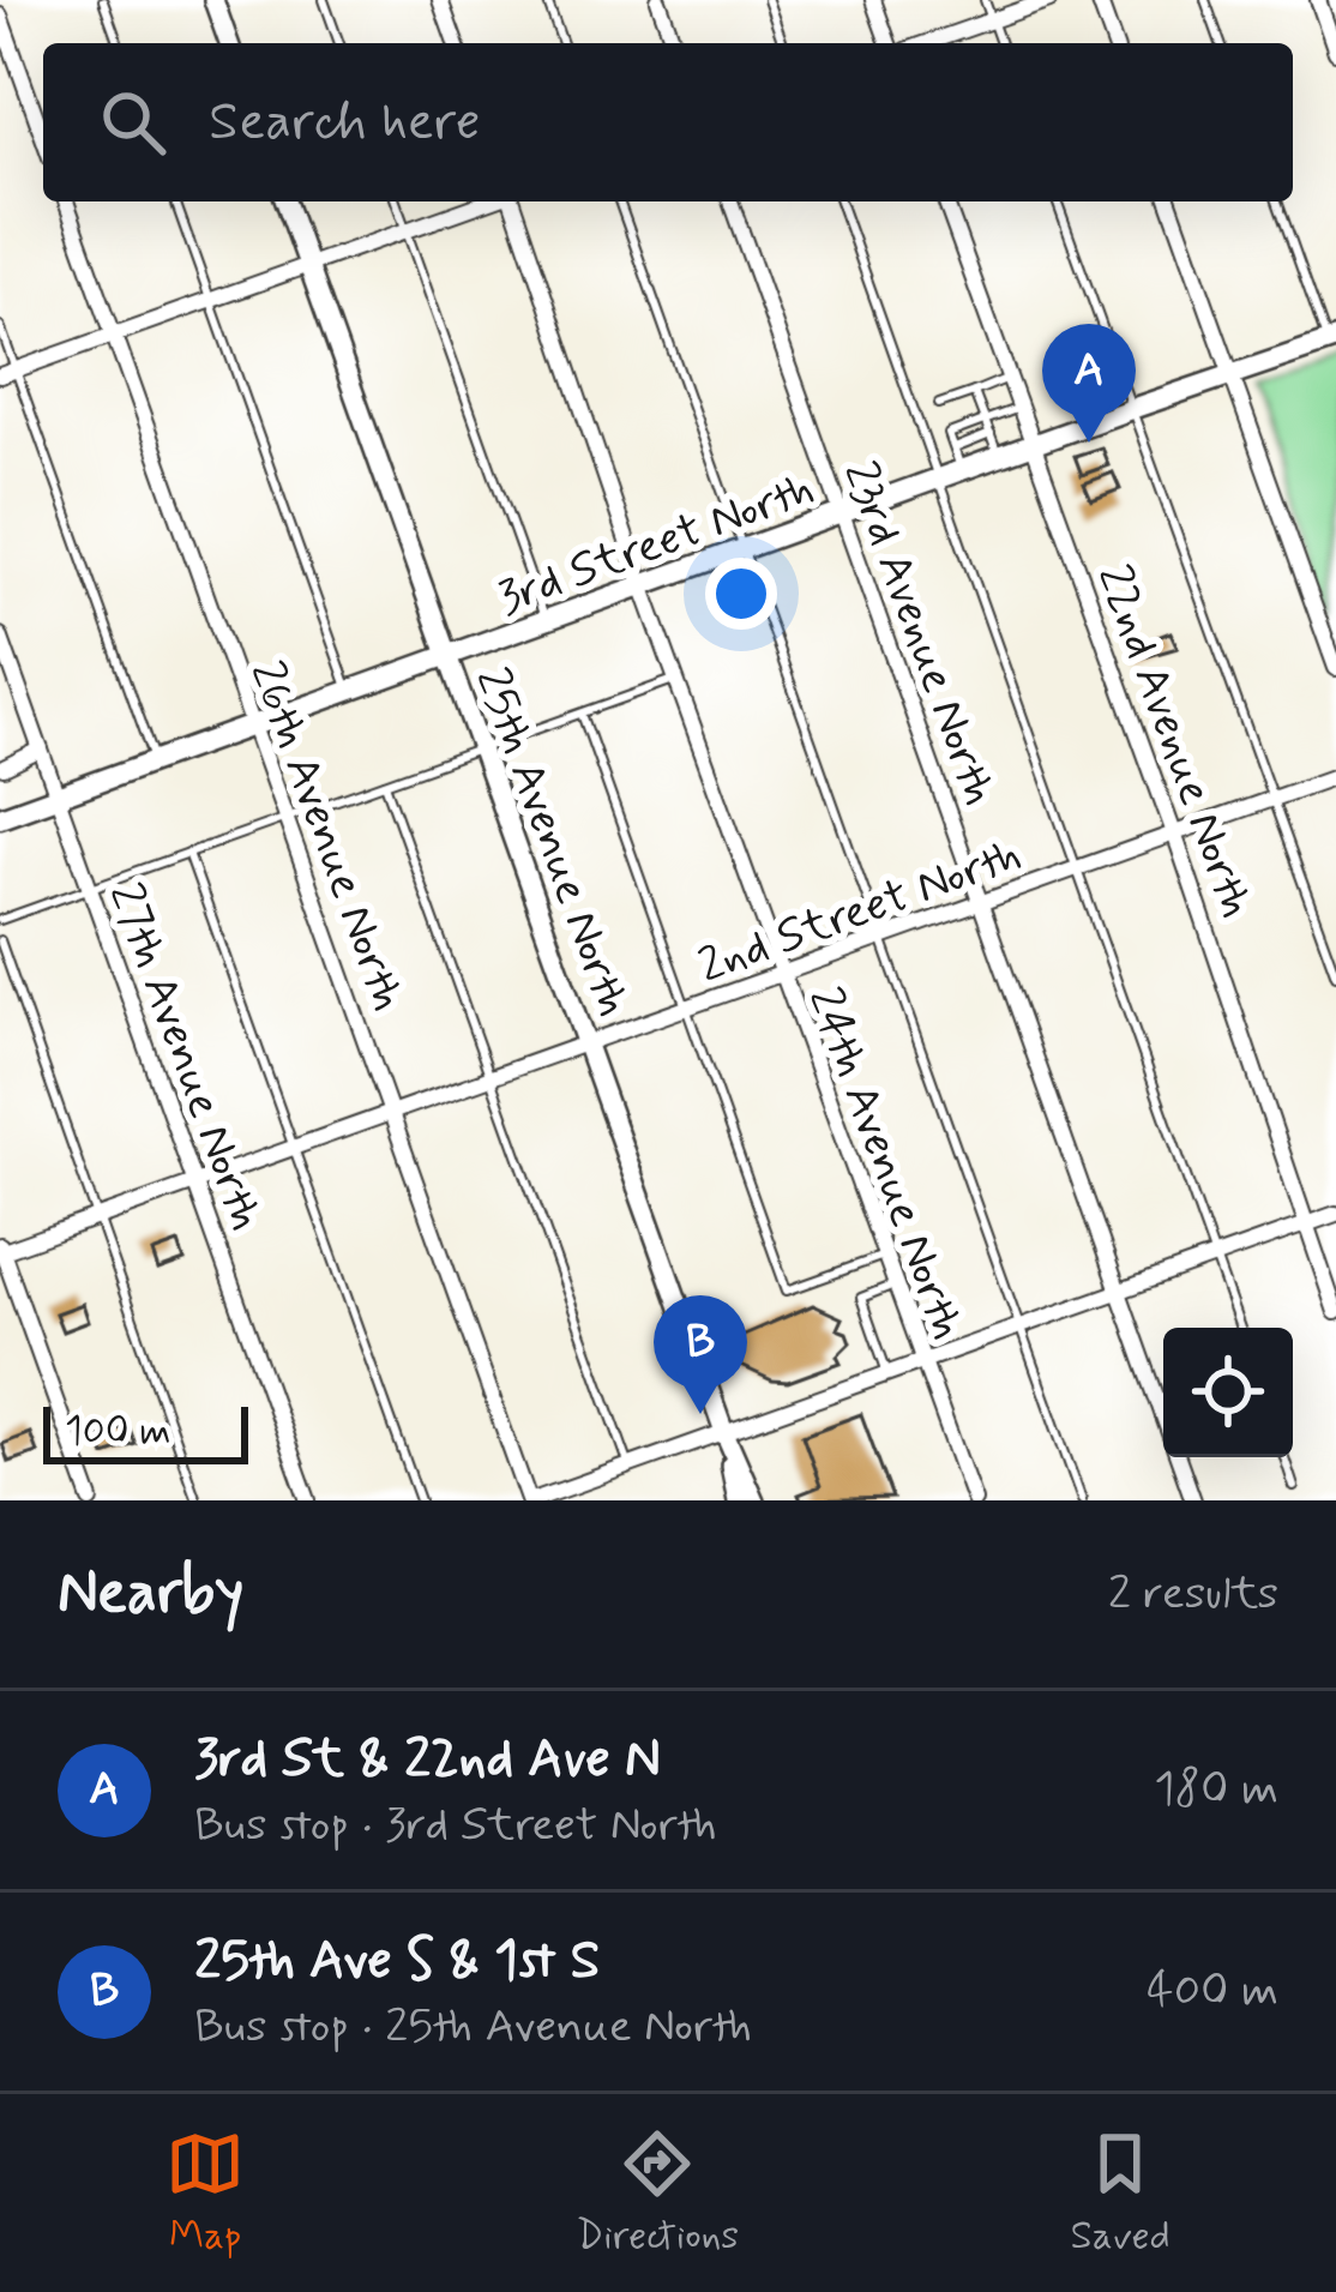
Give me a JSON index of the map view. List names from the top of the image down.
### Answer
{
  "streets": {
    "main road": ["3rd Street North"],
    "street": [
      "23rd Avenue North",
      "22nd Avenue North",
      "26th Avenue North",
      "25th Avenue North",
      "2nd Street North",
      "27th Avenue North",
      "24th Avenue North"
    ]
  },
  "crossings": [
    ["3rd Street North", "23rd Avenue North"],
    ["3rd Street North", "22nd Avenue North"],
    ["3rd Street North", "26th Avenue North"],
    ["3rd Street North", "25th Avenue North"],
    ["3rd Street North", "27th Avenue North"],
    ["3rd Street North", "24th Avenue North"],
    ["23rd Avenue North", "2nd Street North"],
    ["22nd Avenue North", "2nd Street North"],
    ["26th Avenue North", "2nd Street North"],
    ["25th Avenue North", "2nd Street North"],
    ["2nd Street North", "27th Avenue North"],
    ["2nd Street North", "24th Avenue North"]
  ],
  "scale_bar": "100 m",
  "page": {
    "search": "Search here",
    "pins": ["A", "B"],
    "scale": "100 m",
    "heading": ["Nearby", "2 results"],
    "list": [
      {
        "mark": "A",
        "name": "3rd St & 22nd Ave N",
        "note": "Bus stop · 3rd Street North",
        "value": "180 m"
      },
      {
        "mark": "B",
        "name": "25th Ave S & 1st S",
        "note": "Bus stop · 25th Avenue North",
        "value": "400 m"
      }
    ],
    "nav": ["Map", "Directions", "Saved"]
  }
}
